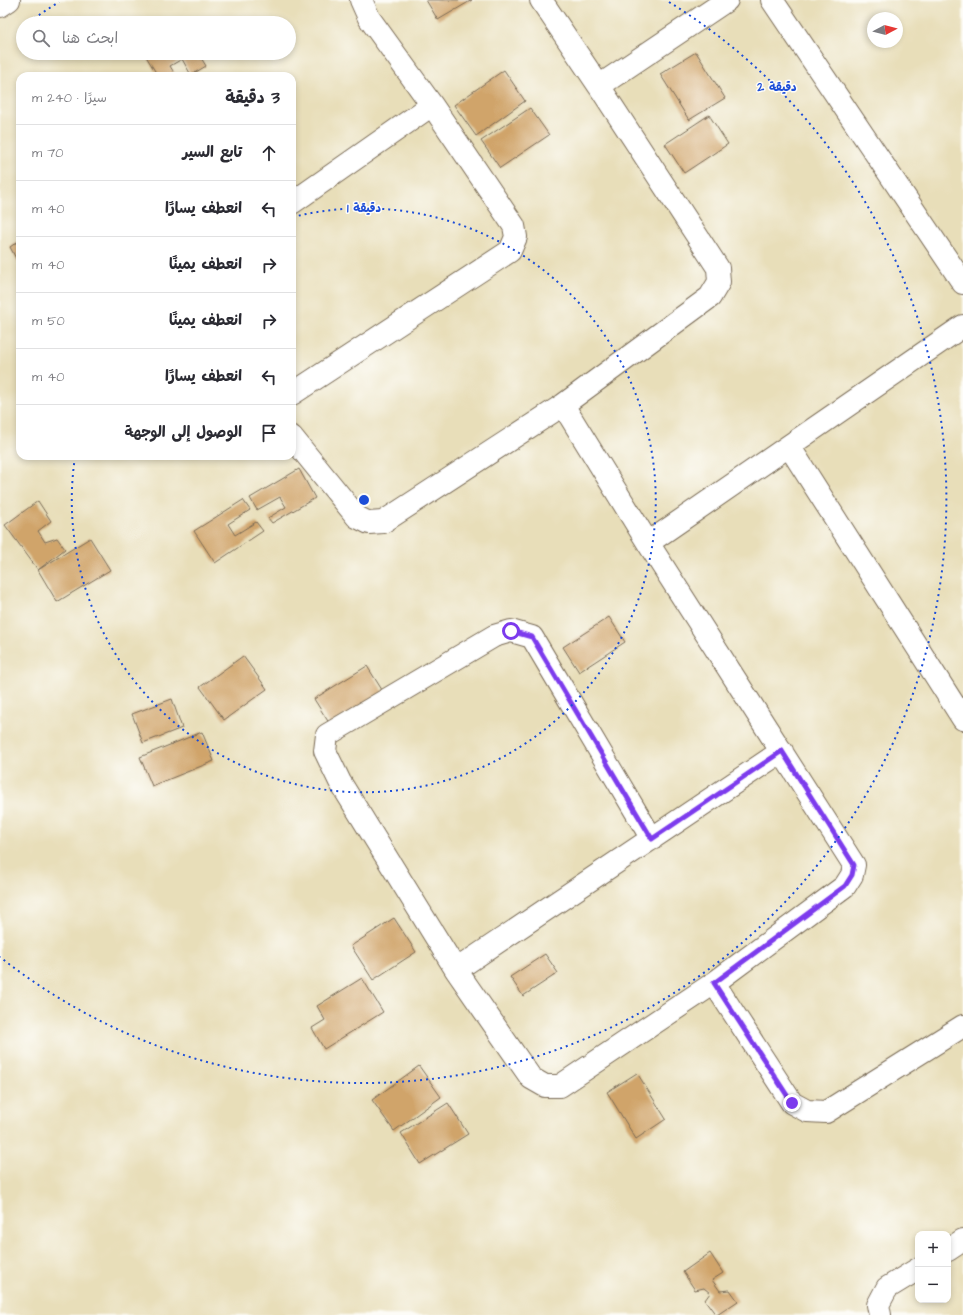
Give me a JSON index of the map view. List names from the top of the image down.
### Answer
{
  "north": "right",
  "page": {
    "search": "ابحث هنا",
    "heading": ["3 دقيقة", "سيرًا · 240 m"],
    "list": [
      ["تابع السير", "70 m"],
      ["انعطف يسارًا", "40 m"],
      ["انعطف يمينًا", "40 m"],
      ["انعطف يمينًا", "50 m"],
      ["انعطف يسارًا", "40 m"],
      "الوصول إلى الوجهة"
    ],
    "map_buttons": ["+", "−"]
  },
  "rings": ["2 دقيقة", "1 دقيقة"]
}
